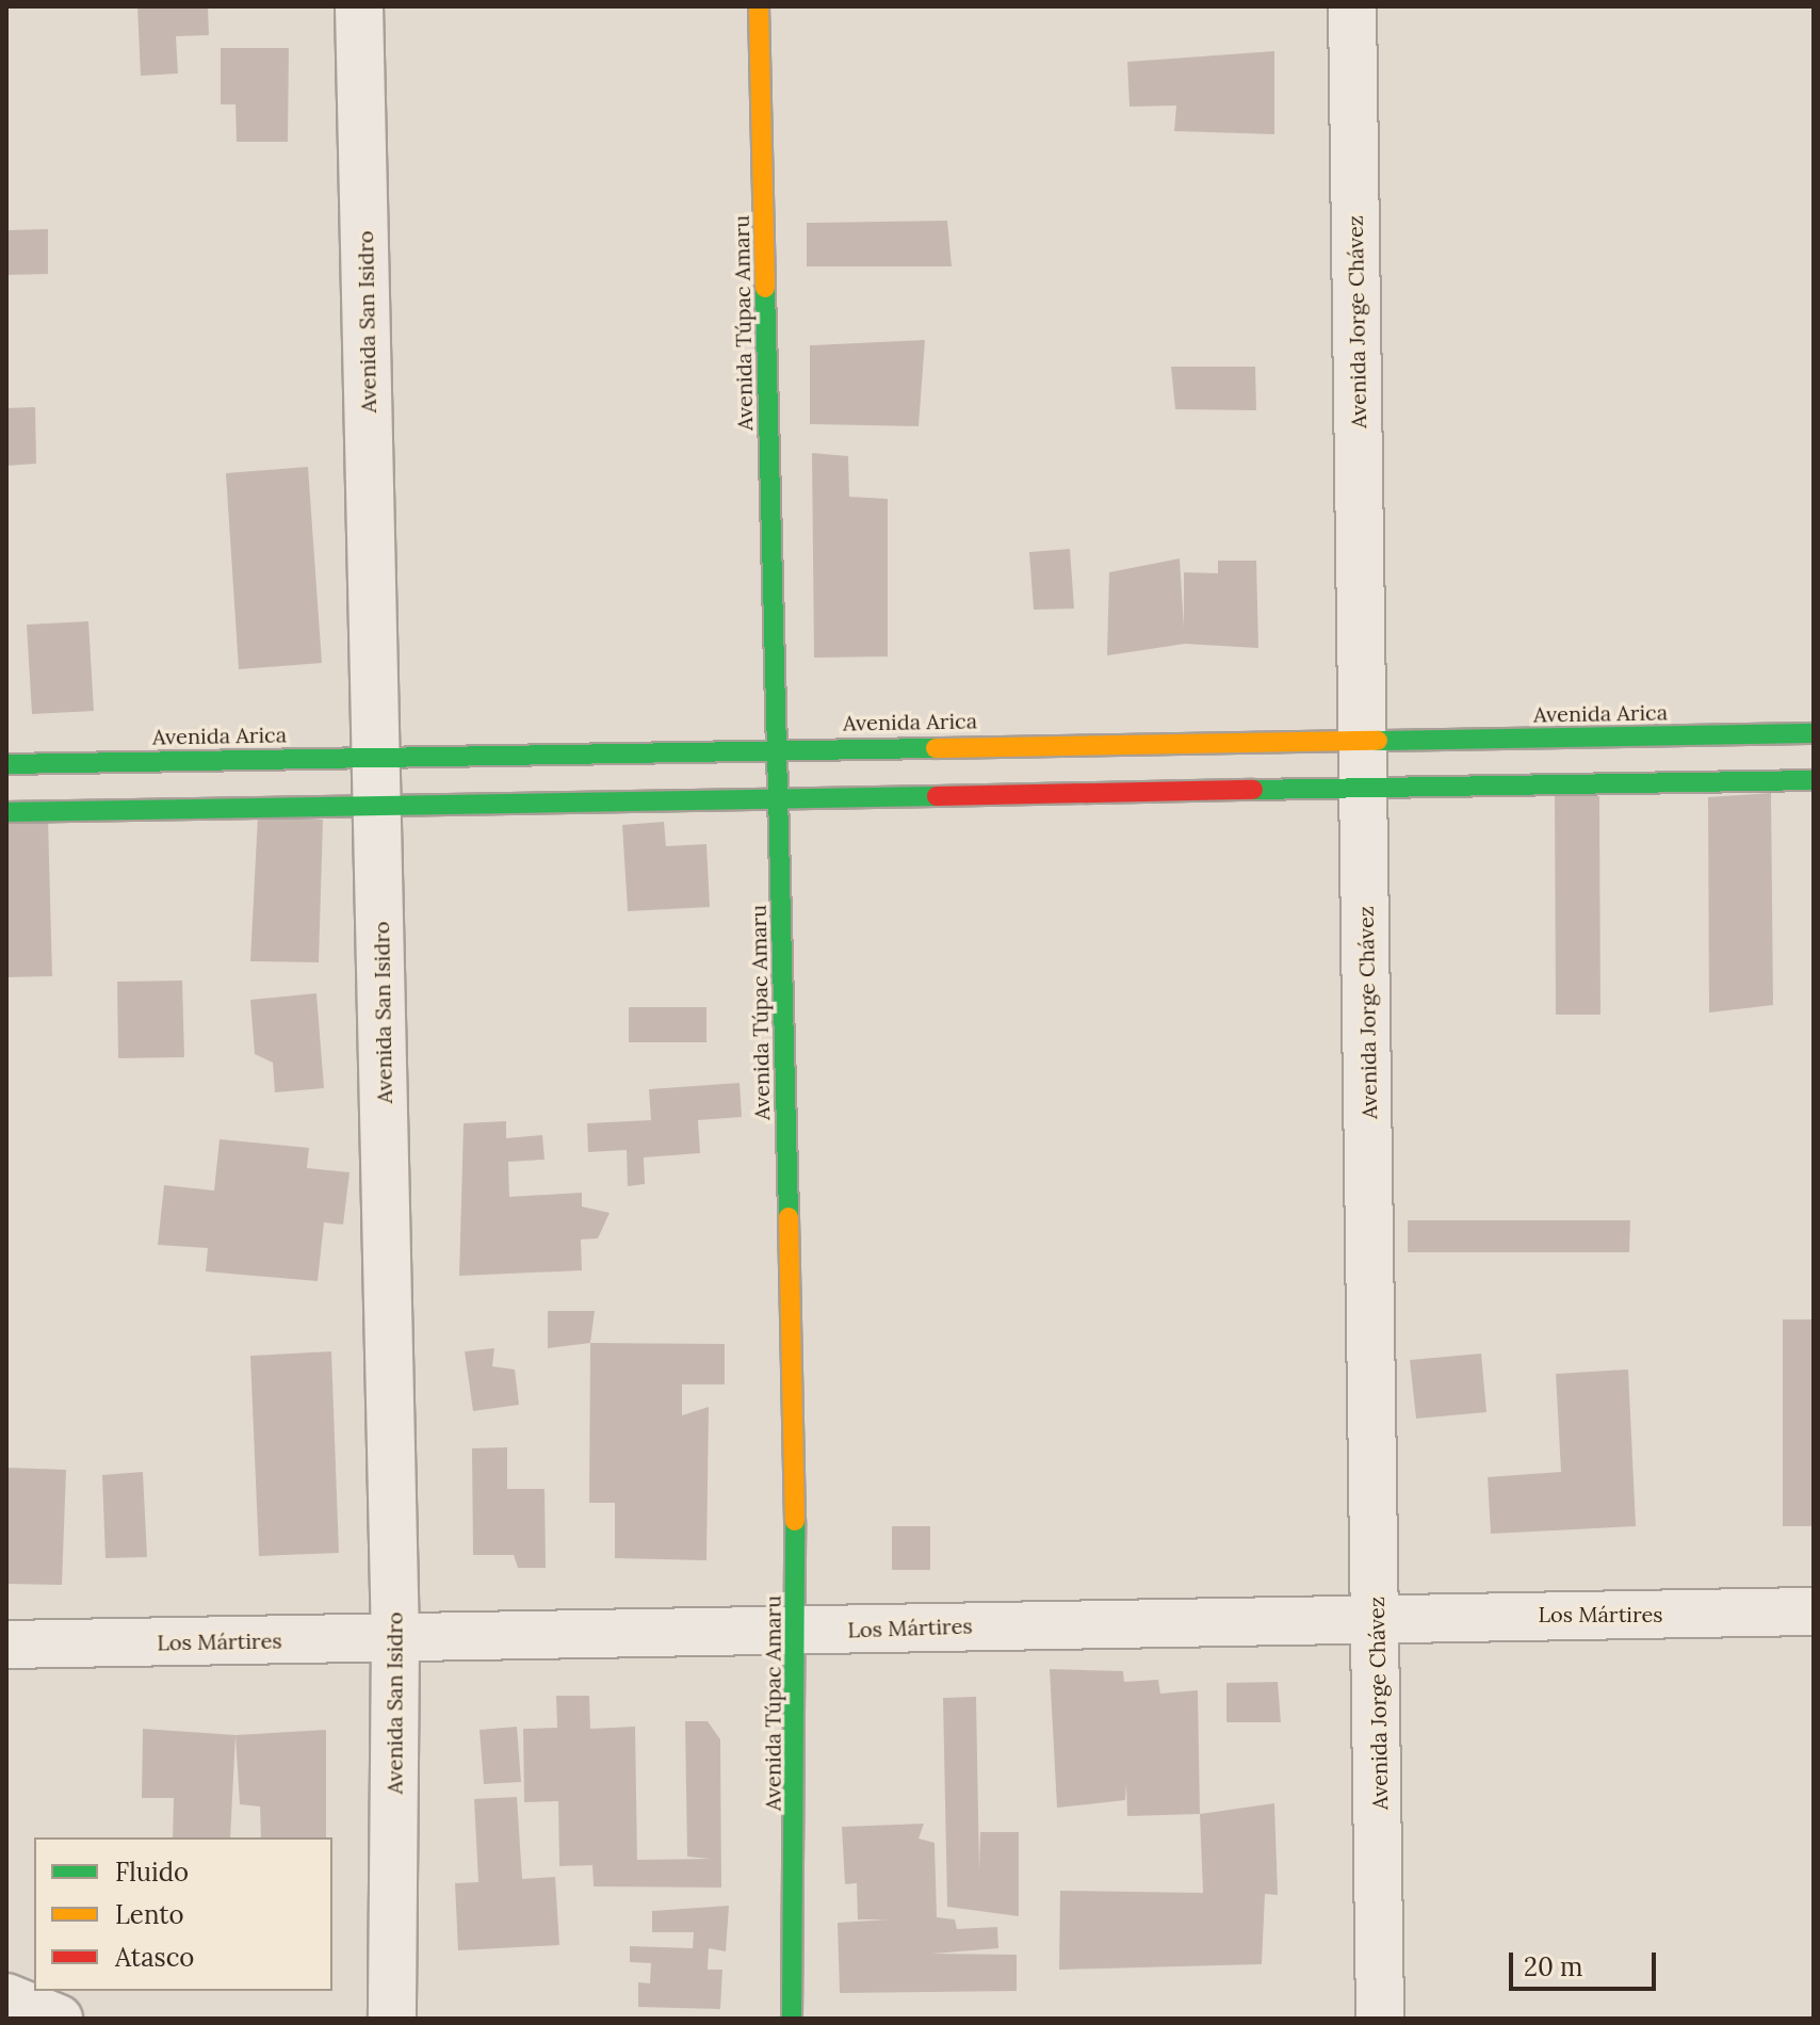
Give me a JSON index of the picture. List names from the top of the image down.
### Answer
{
  "streets": {
    "street": [
      "Avenida San Isidro",
      "Avenida Jorge Chávez",
      "Avenida Túpac Amaru",
      "Avenida Arica",
      "Los Mártires"
    ]
  },
  "crossings": [
    ["Avenida San Isidro", "Avenida Arica"],
    ["Avenida San Isidro", "Los Mártires"],
    ["Avenida Jorge Chávez", "Avenida Arica"],
    ["Avenida Jorge Chávez", "Los Mártires"],
    ["Avenida Túpac Amaru", "Avenida Arica"],
    ["Avenida Túpac Amaru", "Los Mártires"]
  ],
  "legend": ["Fluido", "Lento", "Atasco"],
  "scale_bar": "20 m"
}
